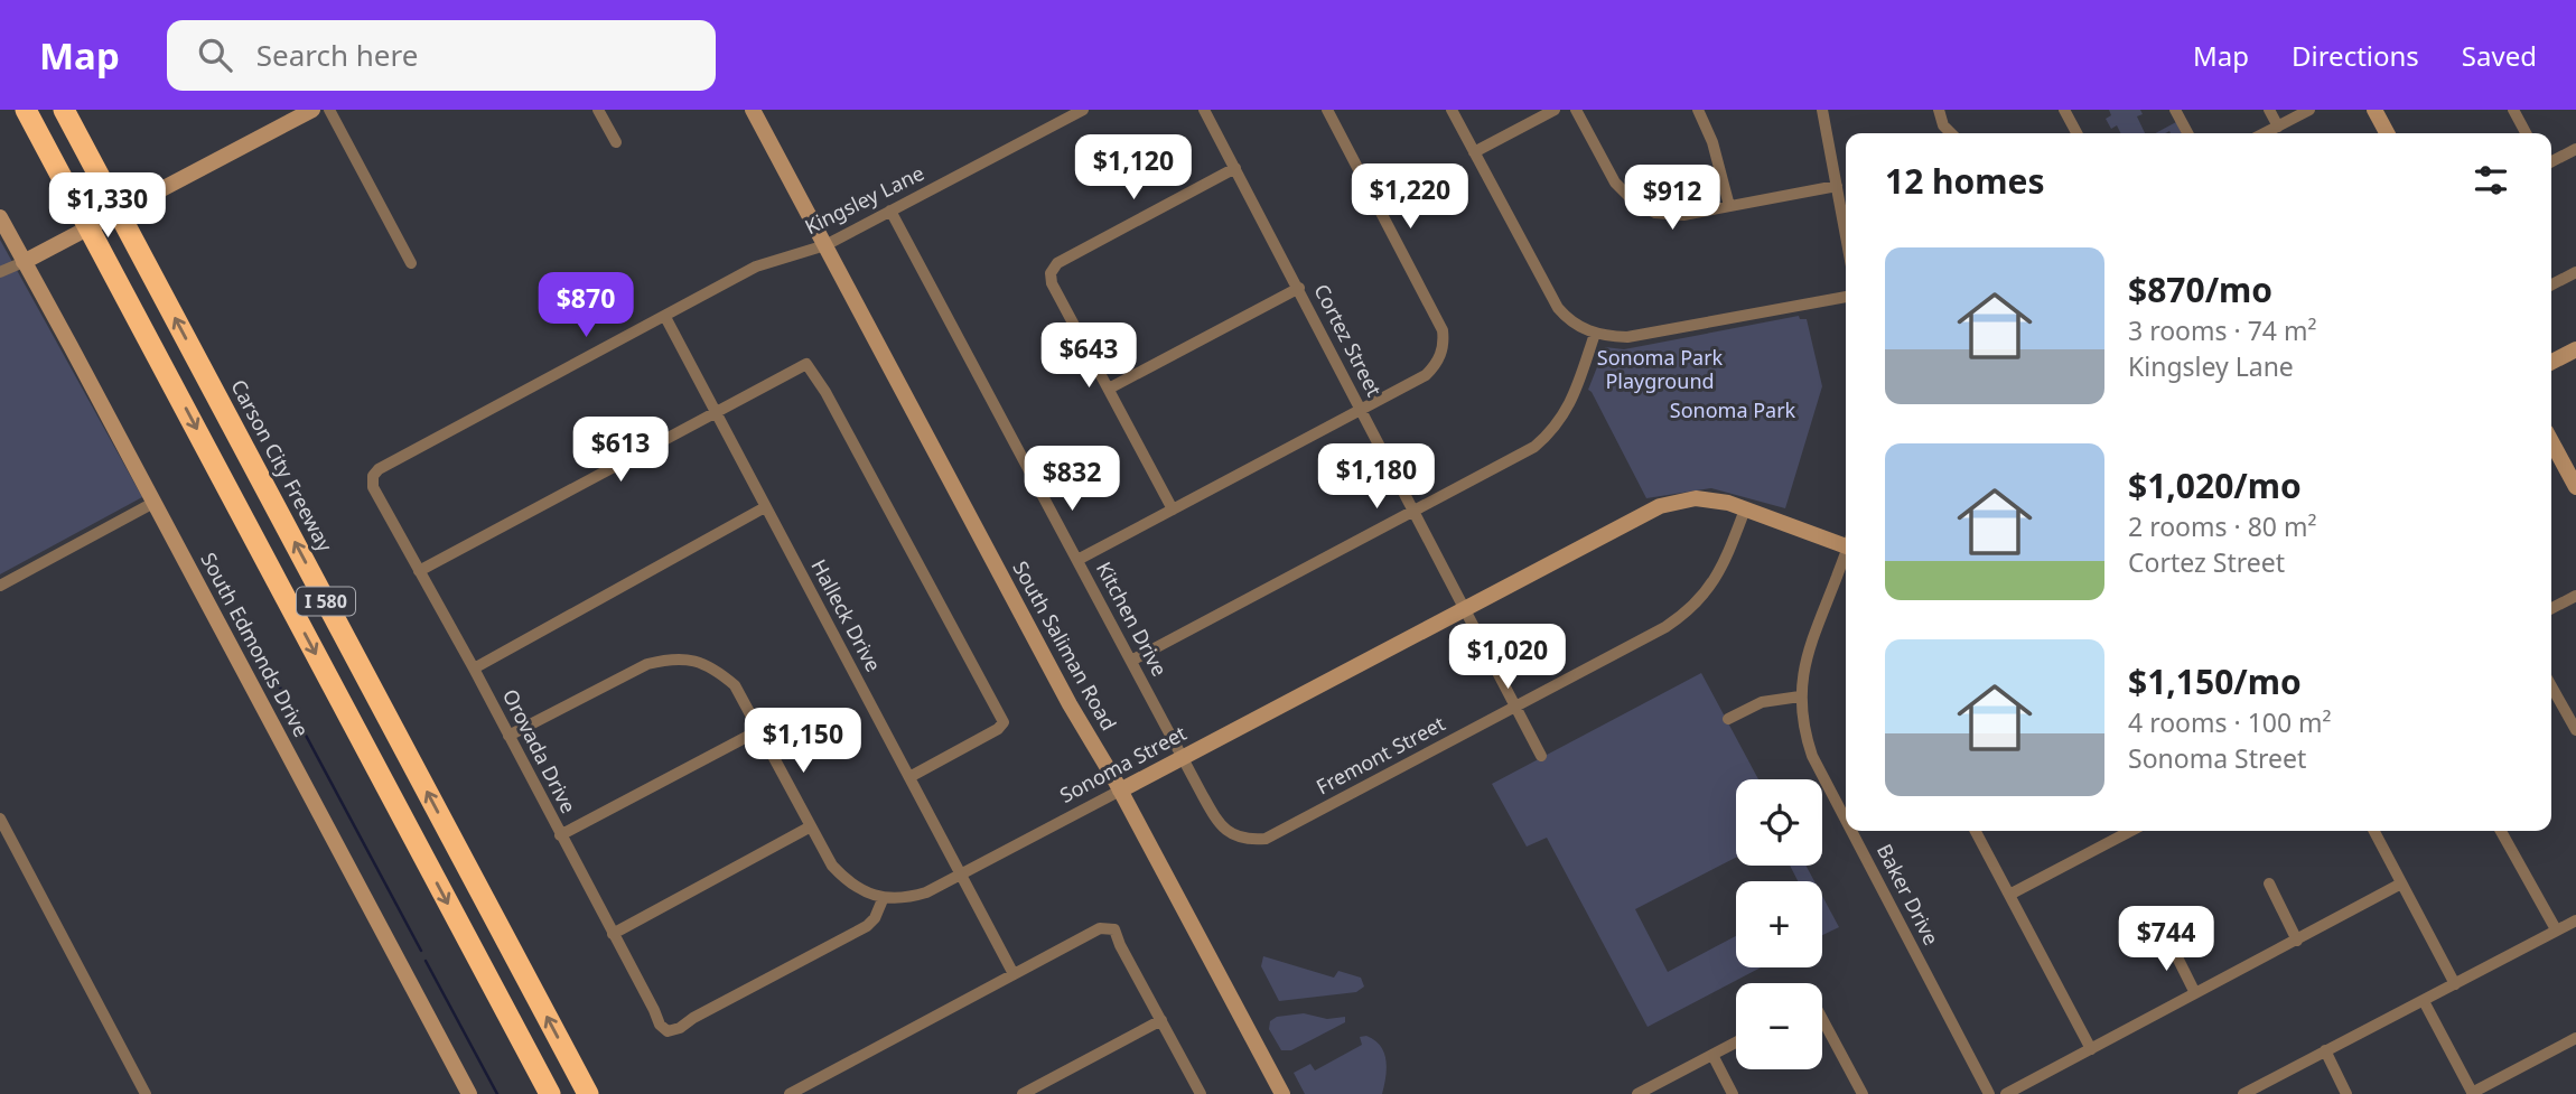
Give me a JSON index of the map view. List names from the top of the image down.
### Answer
{
  "streets": {
    "highway": ["Carson City Freeway", "I 580"],
    "street": [
      "Kingsley Lane",
      "Cortez Street",
      "Halleck Drive",
      "Kitchen Drive",
      "South Edmonds Drive",
      "South Saliman Road",
      "Orovada Drive",
      "Fremont Street",
      "Sonoma Street",
      "Baker Drive"
    ]
  },
  "crossings": [
    ["Kingsley Lane", "Halleck Drive"],
    ["Kingsley Lane", "Kitchen Drive"],
    ["Kingsley Lane", "South Saliman Road"],
    ["Kingsley Lane", "Orovada Drive"],
    ["Cortez Street", "Fremont Street"],
    ["Cortez Street", "Sonoma Street"],
    ["Halleck Drive", "Sonoma Street"],
    ["Kitchen Drive", "Fremont Street"],
    ["Kitchen Drive", "Sonoma Street"],
    ["South Saliman Road", "Sonoma Street"],
    ["Orovada Drive", "Sonoma Street"],
    ["Fremont Street", "Sonoma Street"]
  ],
  "parks": ["Sonoma Park Playground", "Sonoma Park"],
  "page": {
    "header": "Map",
    "search": "Search here",
    "nav": ["Map", "Directions", "Saved"],
    "heading": "12 homes",
    "price": [
      "$1,120",
      "$1,220",
      "$912",
      "$1,330",
      "$870",
      "$643",
      "$613",
      "$1,180",
      "$832",
      "$1,020",
      "$1,150",
      "$744"
    ],
    "list": [
      {
        "name": "$870/mo",
        "note": "3 rooms · 74 m² · Kingsley Lane"
      },
      {
        "name": "$1,020/mo",
        "note": "2 rooms · 80 m² · Cortez Street"
      },
      {
        "name": "$1,150/mo",
        "note": "4 rooms · 100 m² · Sonoma Street"
      }
    ],
    "map_buttons": ["+", "−"]
  }
}
